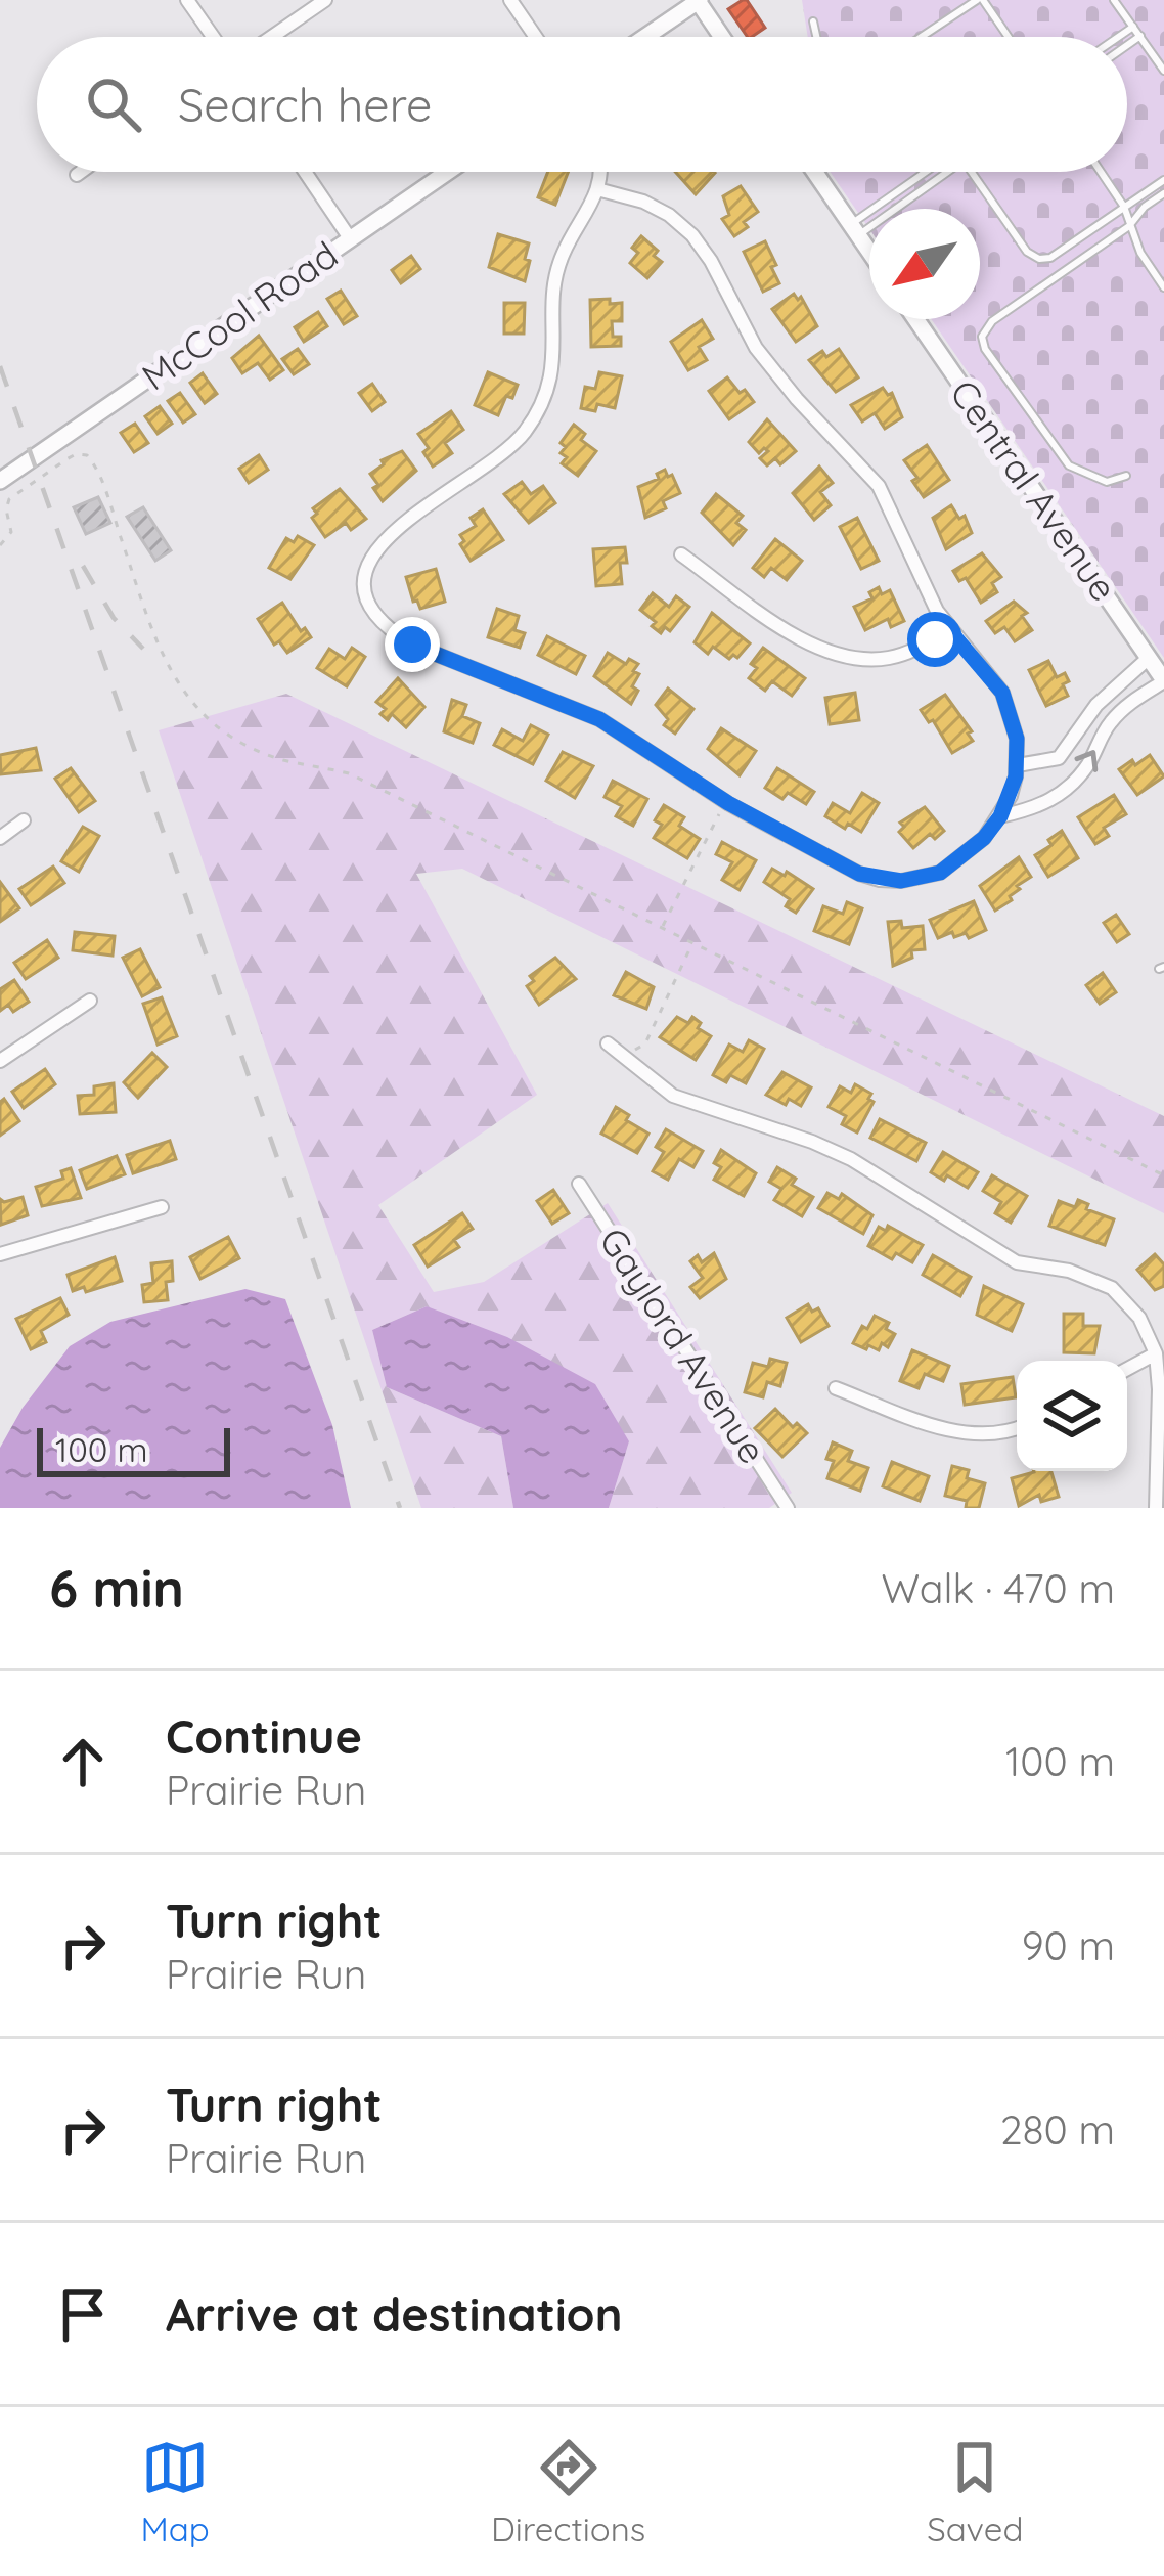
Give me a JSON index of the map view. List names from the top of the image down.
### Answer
{
  "streets": {
    "street": ["McCool Road", "Central Avenue", "Gaylord Avenue"]
  },
  "scale_bar": "100 m",
  "north": "bottom left",
  "page": {
    "search": "Search here",
    "scale": "100 m",
    "heading": ["6 min", "Walk · 470 m"],
    "list": [
      ["Continue", "Prairie Run", "100 m"],
      ["Turn right", "Prairie Run", "90 m"],
      ["Turn right", "Prairie Run", "280 m"],
      "Arrive at destination"
    ],
    "nav": ["Map", "Directions", "Saved"]
  }
}
